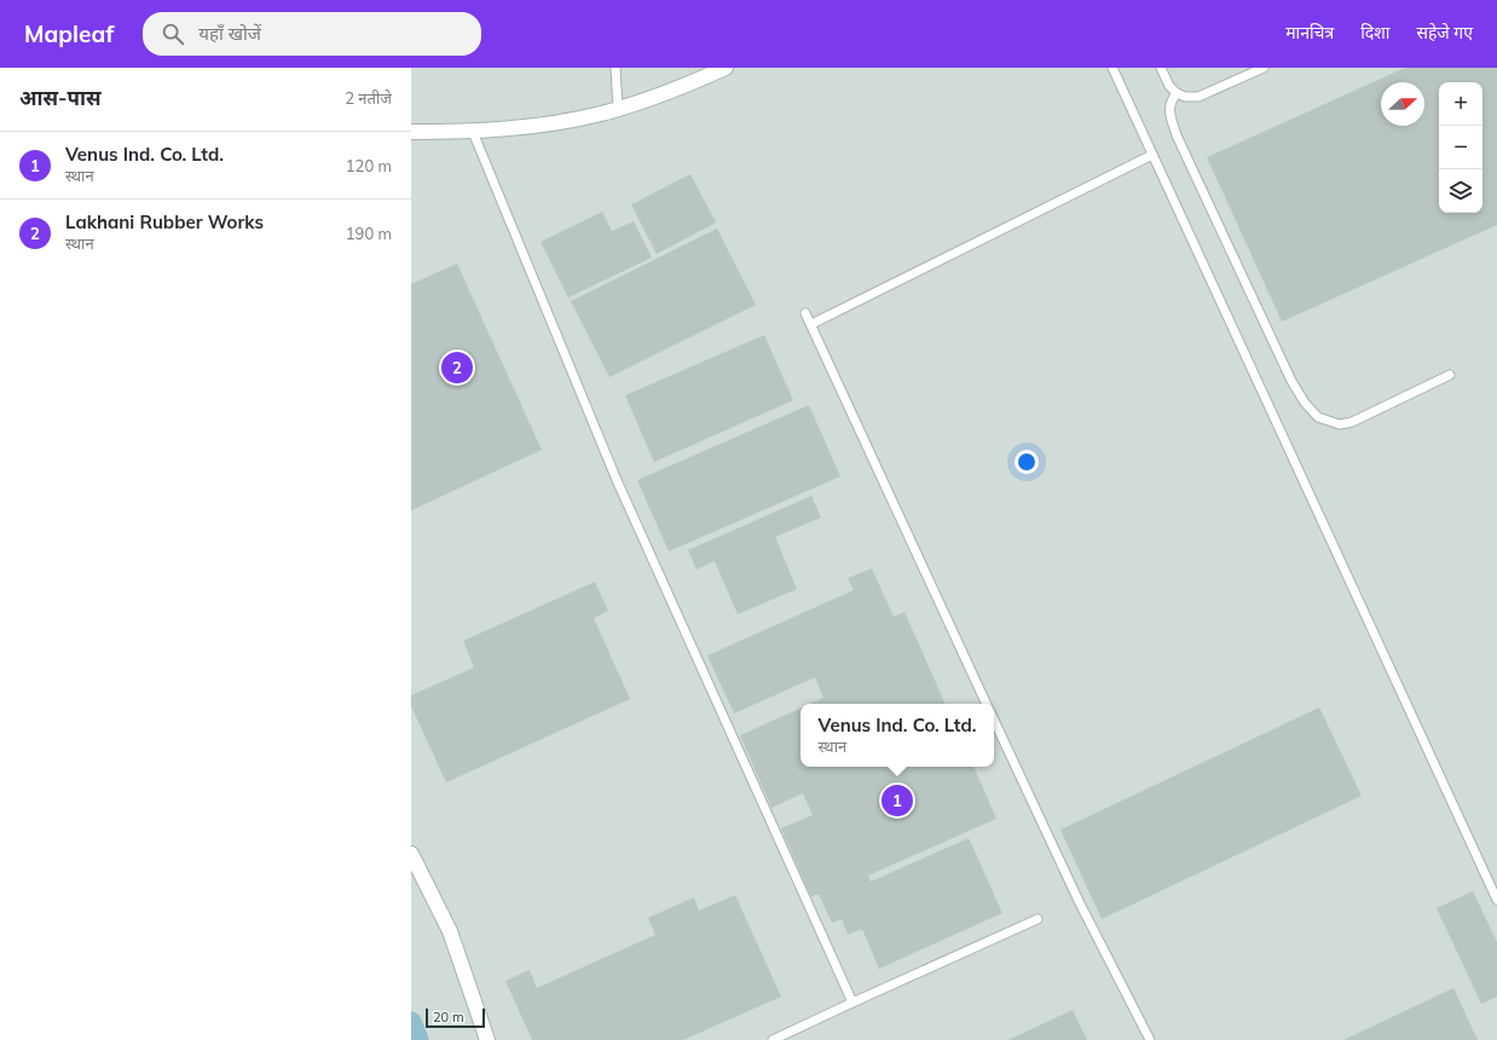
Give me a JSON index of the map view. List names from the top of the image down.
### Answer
{
  "scale_bar": "20 m",
  "north": "right",
  "page": {
    "header": "Mapleaf",
    "search": "यहाँ खोजें",
    "nav": ["मानचित्र", "दिशा", "सहेजे गए"],
    "heading": ["आस-पास", "2 नतीजे"],
    "map_buttons": ["+", "−"],
    "list": [
      {
        "mark": "1",
        "name": "Venus Ind. Co. Ltd.",
        "note": "स्थान",
        "value": "120 m"
      },
      {
        "mark": "2",
        "name": "Lakhani Rubber Works",
        "note": "स्थान",
        "value": "190 m"
      }
    ],
    "pins": ["2", "1"],
    "popup": ["Venus Ind. Co. Ltd.", "स्थान"],
    "scale": "20 m"
  }
}
